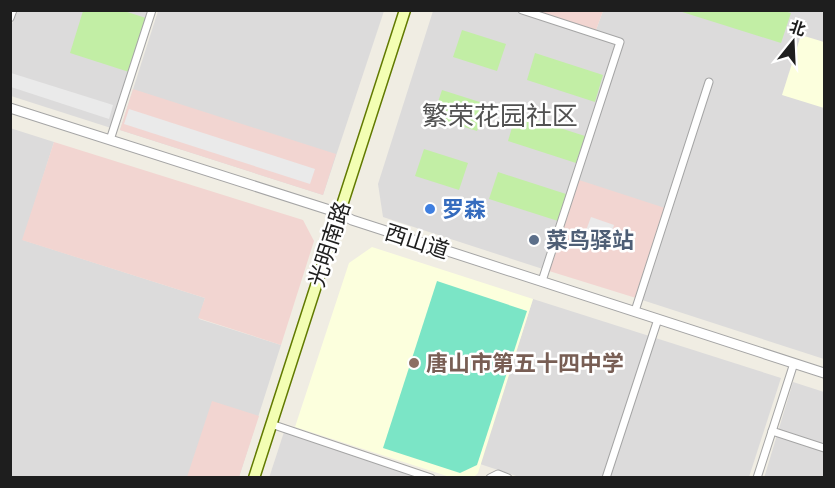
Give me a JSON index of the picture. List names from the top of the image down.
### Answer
{
  "streets": {
    "main road": ["光明南路"],
    "street": ["西山道"]
  },
  "crossings": [
    ["西山道", "光明南路"]
  ],
  "districts": ["繁荣花园社区"],
  "places": ["罗森", "菜鸟驿站", "唐山市第五十四中学"],
  "north": "top"
}
